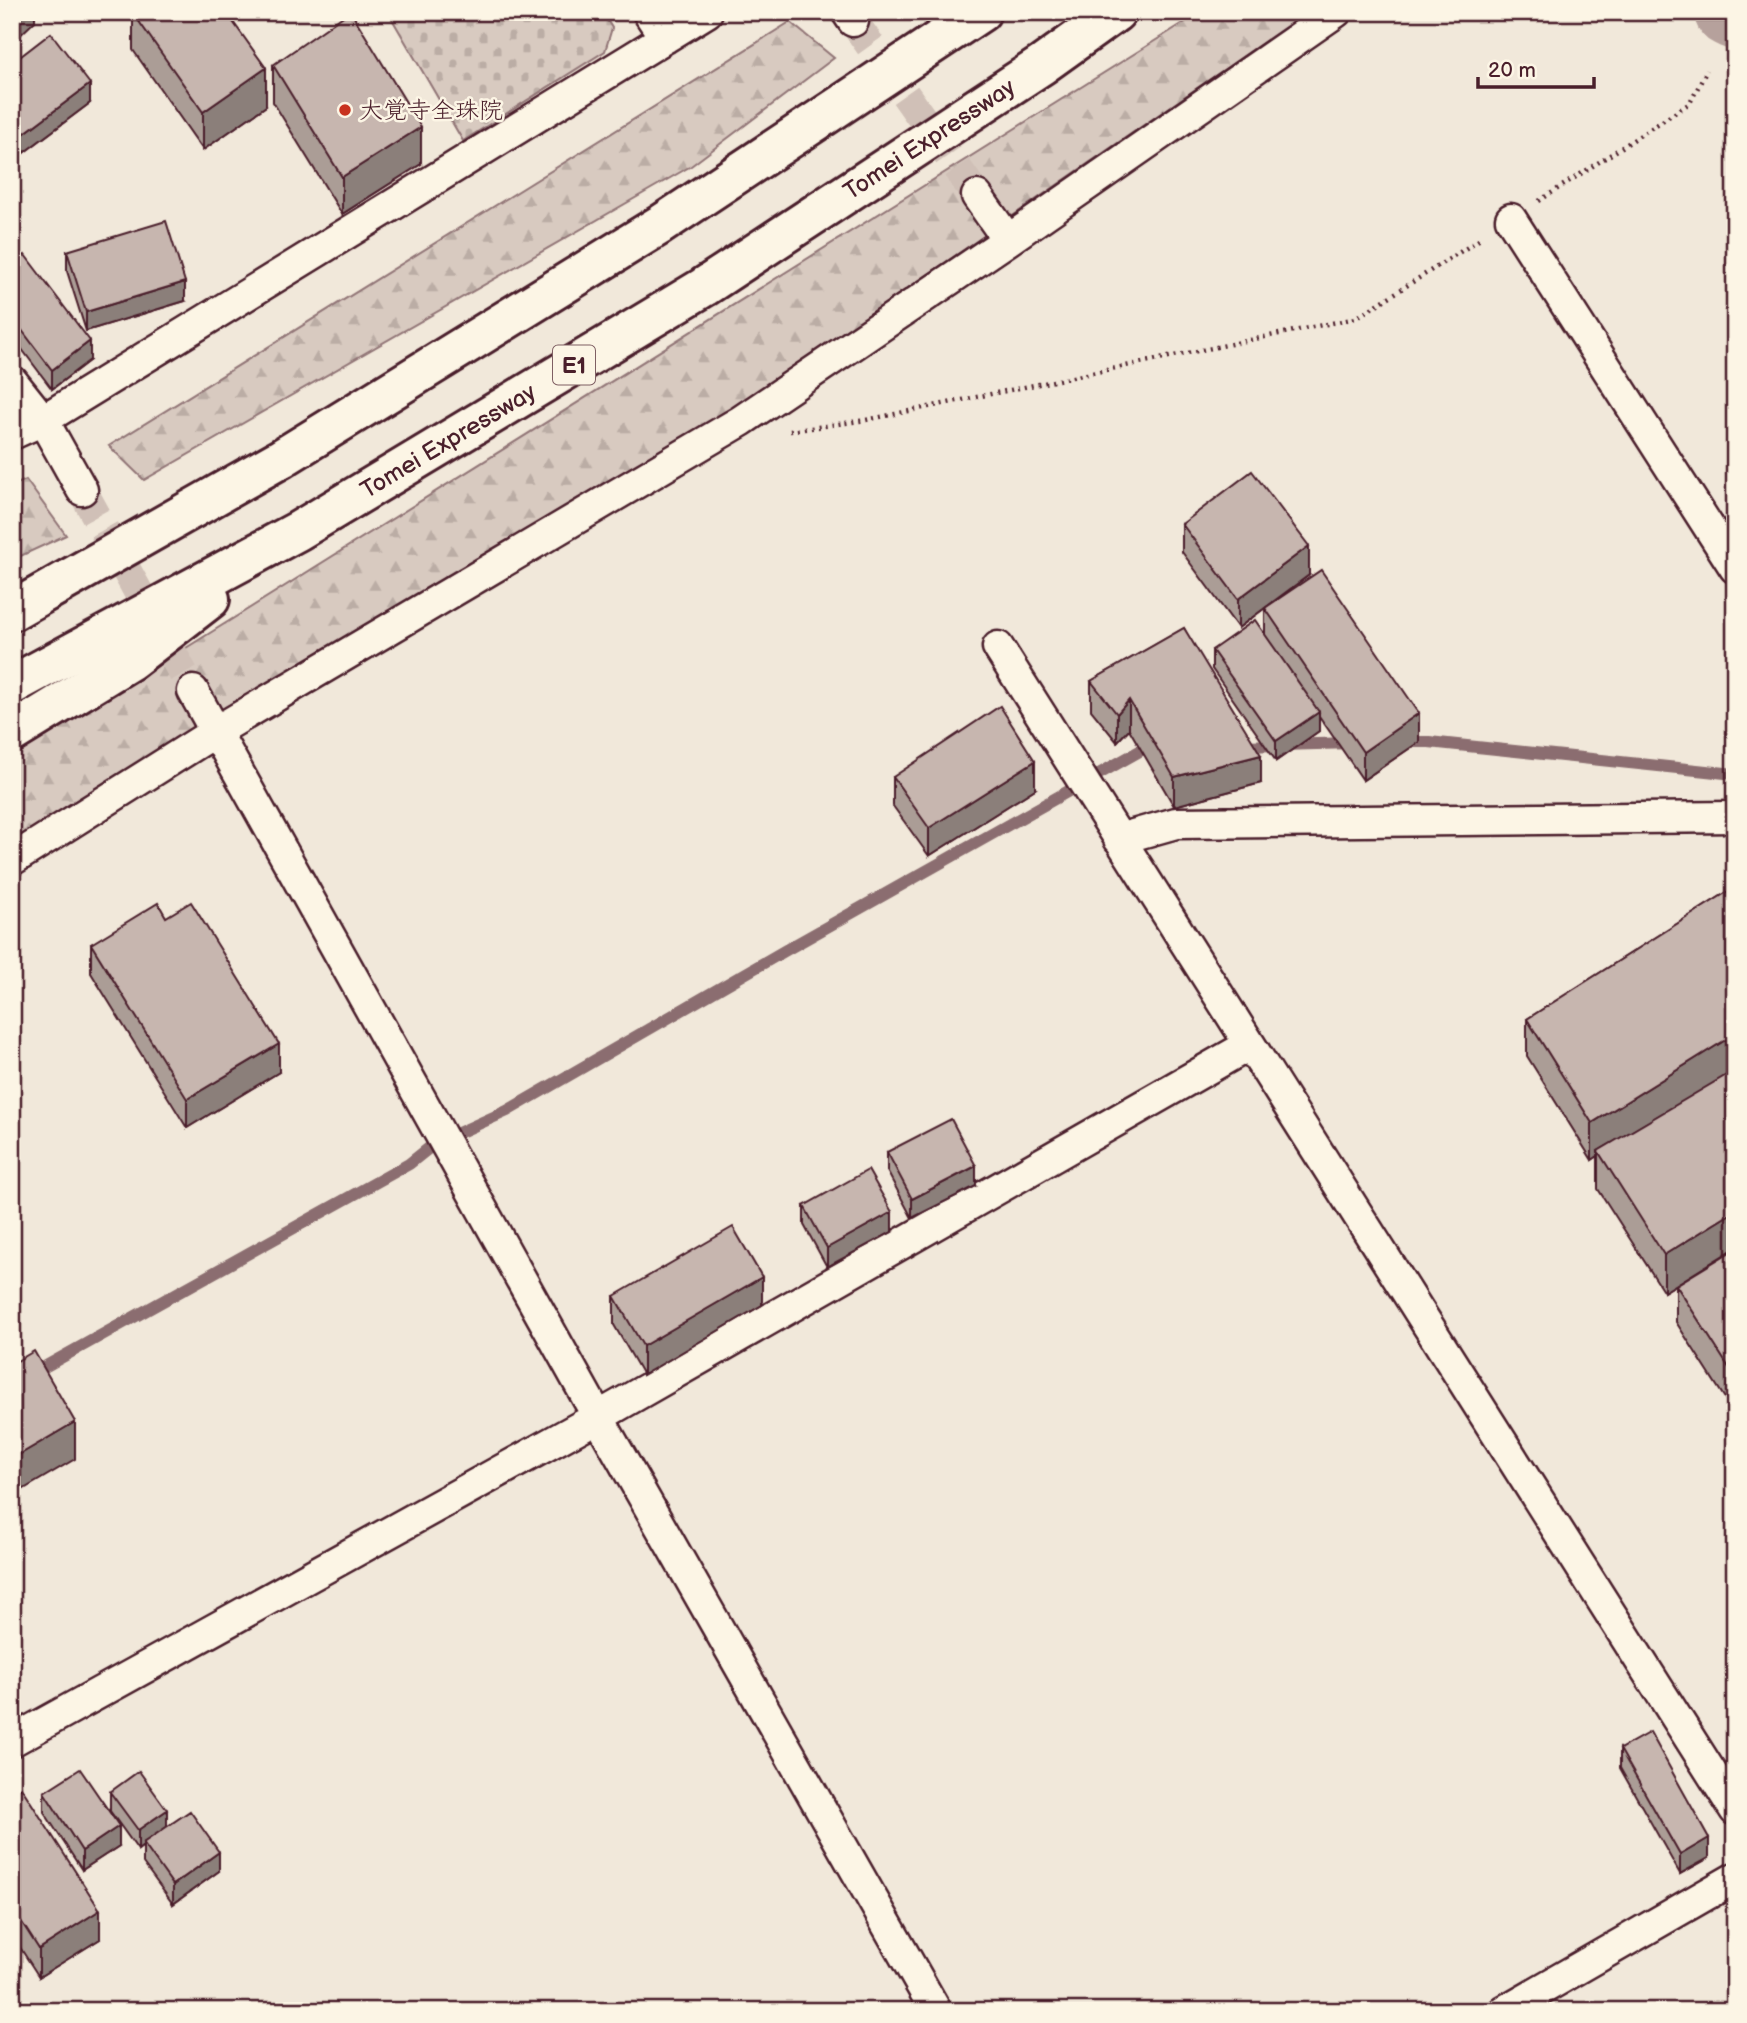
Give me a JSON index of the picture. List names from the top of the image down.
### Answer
{
  "streets": {
    "highway": ["Tomei Expressway", "E1"]
  },
  "places": ["大覚寺全珠院"],
  "scale_bar": "20 m"
}
